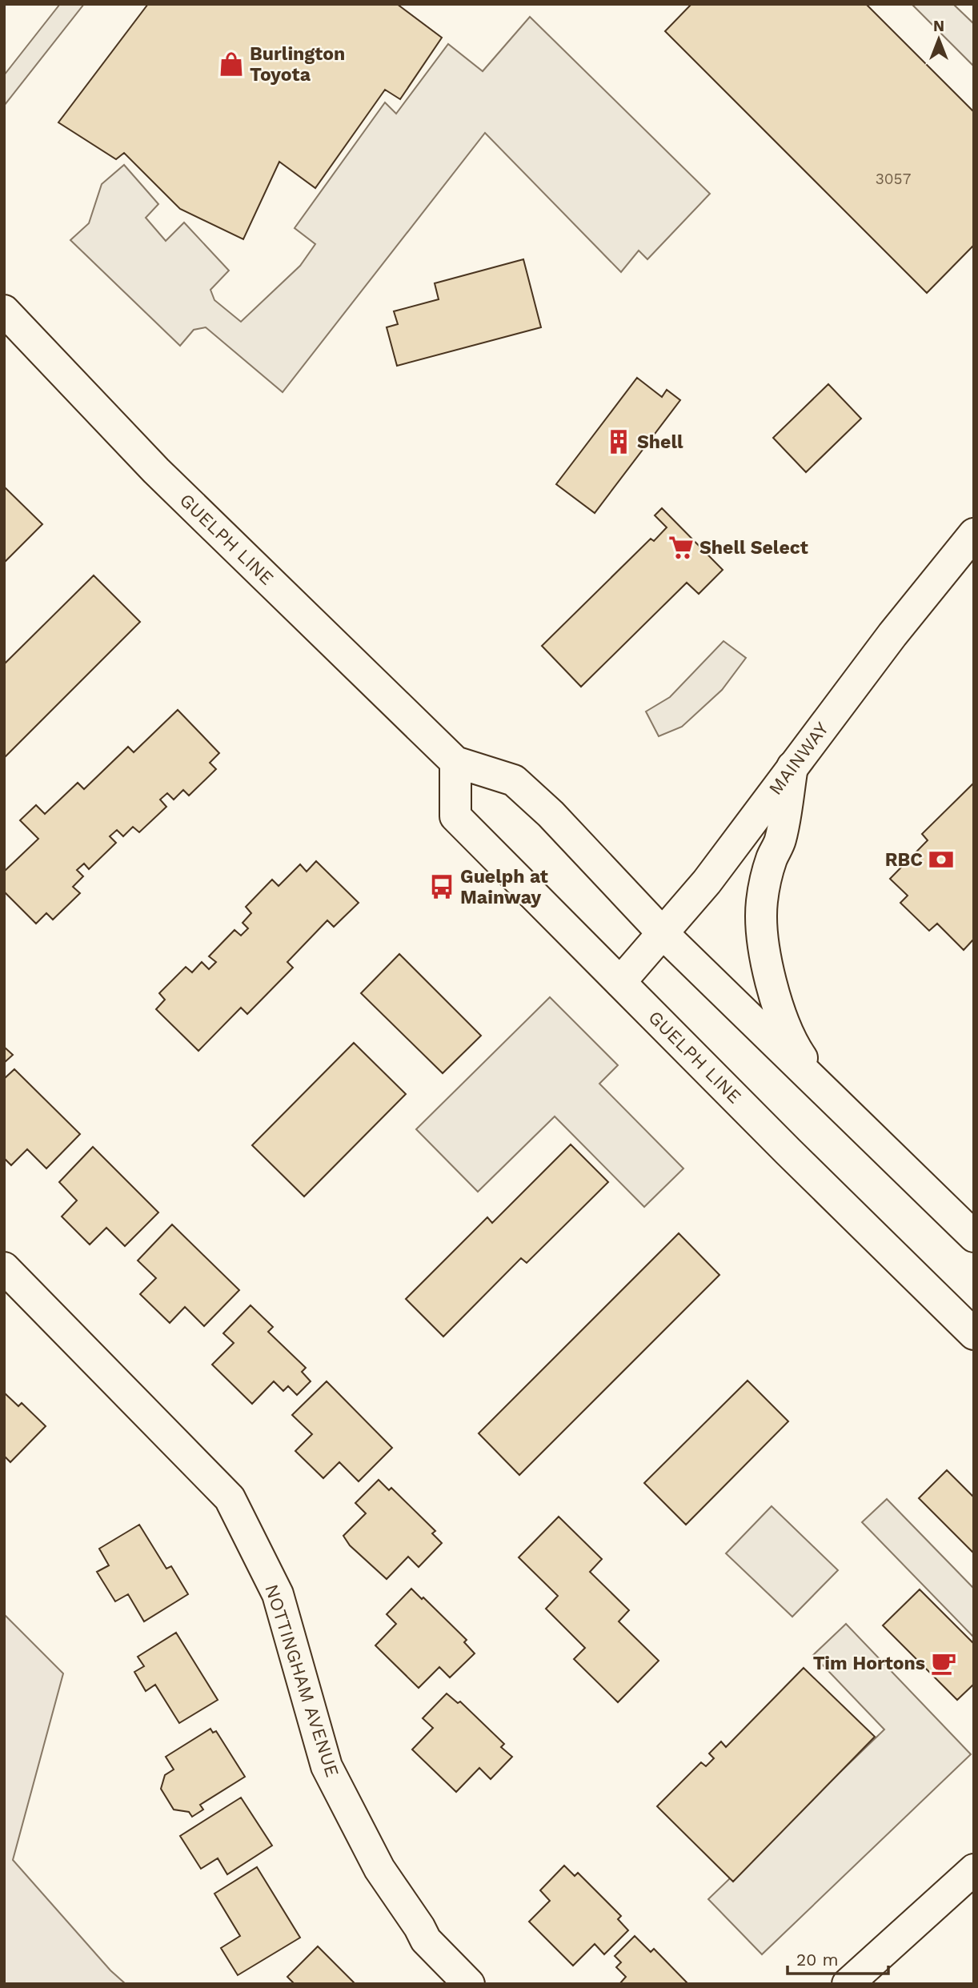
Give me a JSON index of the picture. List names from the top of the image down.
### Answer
{
  "streets": {
    "main road": ["GUELPH LINE", "MAINWAY", "NOTTINGHAM AVENUE"]
  },
  "crossings": [
    ["GUELPH LINE", "MAINWAY"]
  ],
  "places": {
    "shop": ["Burlington Toyota"],
    "building": ["Shell"],
    "supermarket": ["Shell Select"],
    "bank": ["RBC"],
    "bus stop": ["Guelph at Mainway"],
    "cafe": ["Tim Hortons"]
  },
  "house_numbers": ["3057"],
  "scale_bar": "20 m",
  "north": "top"
}
